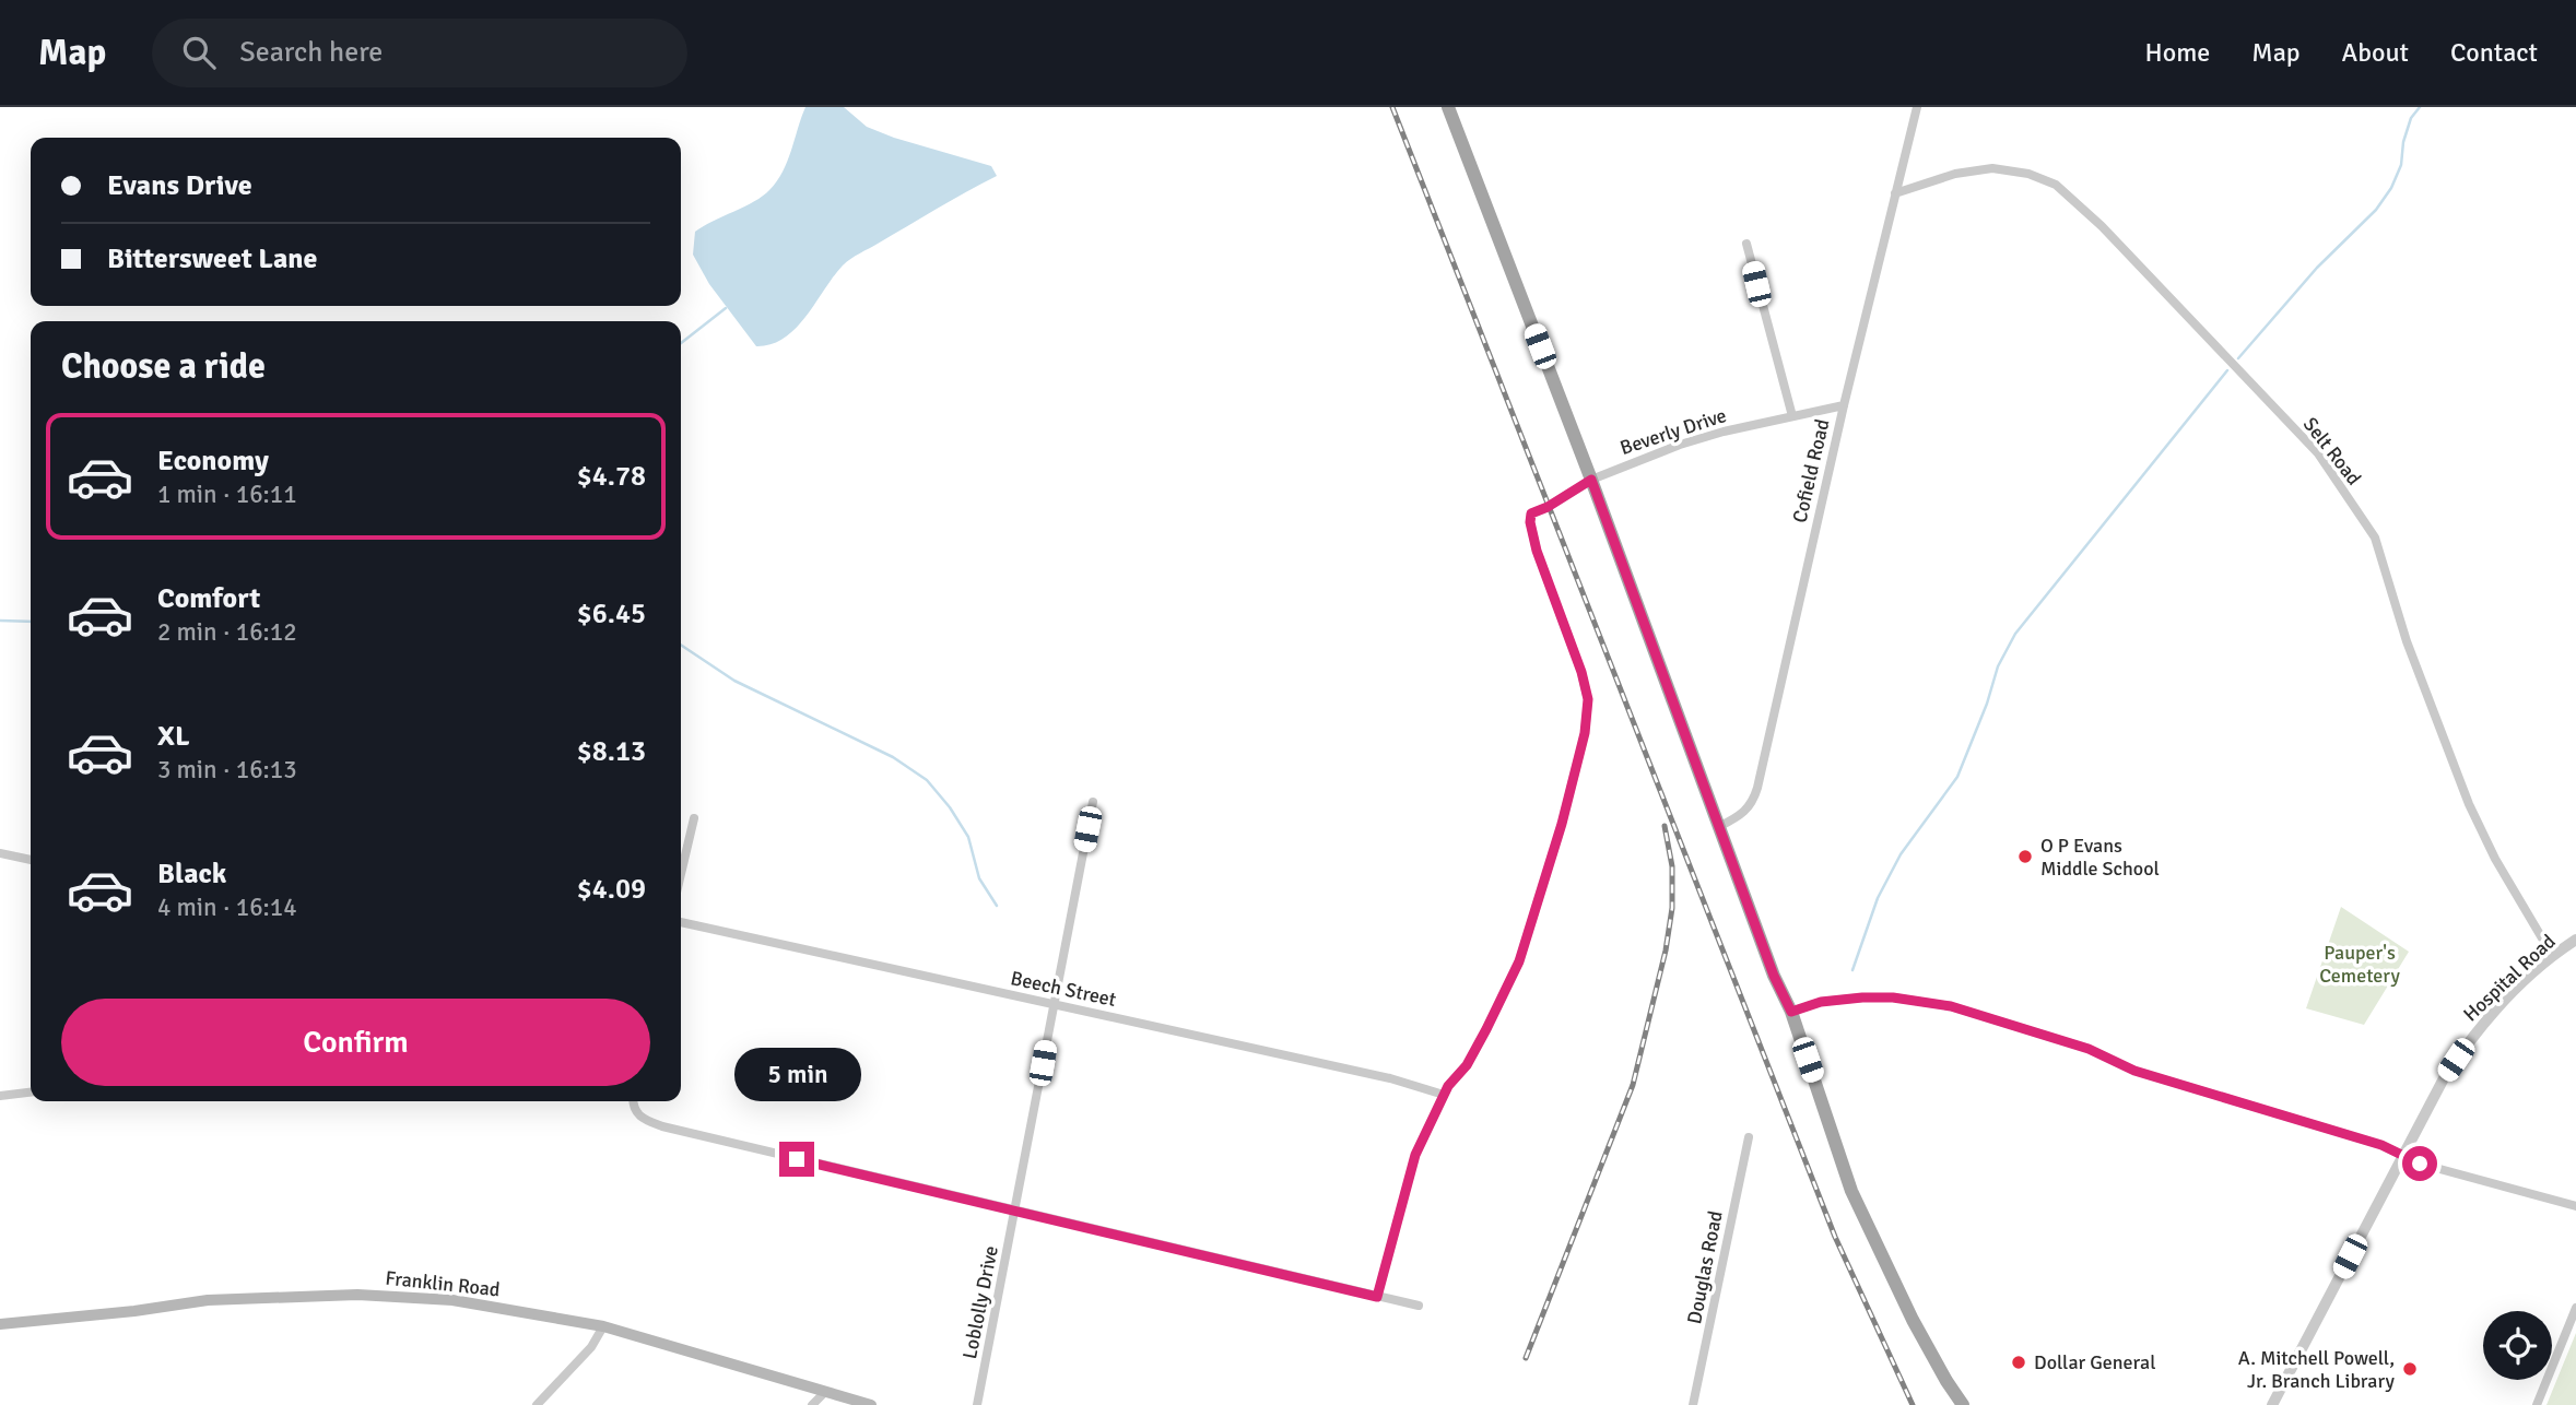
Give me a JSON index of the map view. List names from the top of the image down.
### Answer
{
  "streets": {
    "main road": ["Franklin Road"],
    "street": [
      "Beverly Drive",
      "Selt Road",
      "Cofield Road",
      "Hospital Road",
      "Beech Street",
      "Douglas Road",
      "Loblolly Drive"
    ]
  },
  "crossings": [
    ["Beverly Drive", "Cofield Road"],
    ["Beverly Drive", "Beech Street"],
    ["Selt Road", "Cofield Road"],
    ["Selt Road", "Hospital Road"],
    ["Beech Street", "Loblolly Drive"]
  ],
  "parks": ["Pauper's Cemetery"],
  "places": ["O P Evans Middle School", "Dollar General", "A. Mitchell Powell, Jr. Branch Library"],
  "page": {
    "header": "Map",
    "search": "Search here",
    "nav": [
      "Home",
      "Map",
      "About",
      "Contact"
    ],
    "banner": ["Evans Drive", "Bittersweet Lane"],
    "heading": "Choose a ride",
    "list": [
      {
        "name": "Economy",
        "note": "1 min · 16:11",
        "value": "$4.78"
      },
      {
        "name": "Comfort",
        "note": "2 min · 16:12",
        "value": "$6.45"
      },
      {
        "name": "XL",
        "note": "3 min · 16:13",
        "value": "$8.13"
      },
      {
        "name": "Black",
        "note": "4 min · 16:14",
        "value": "$4.09"
      }
    ],
    "buttons": "Confirm",
    "bubble": "5 min"
  }
}
